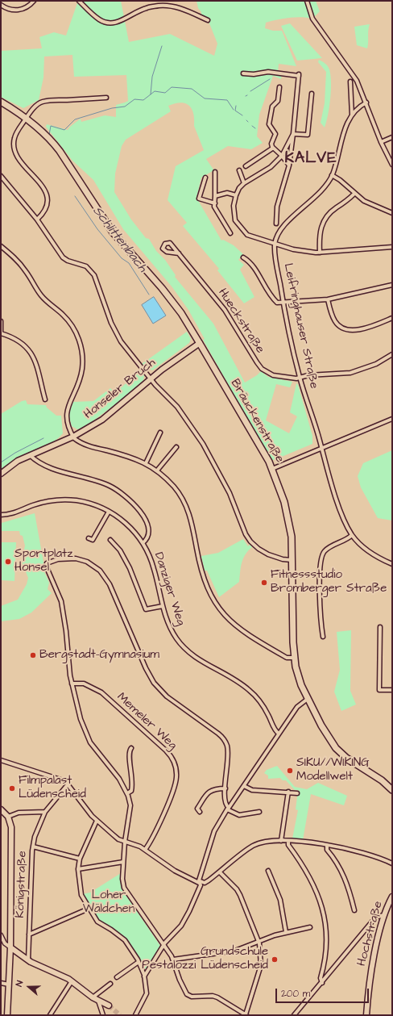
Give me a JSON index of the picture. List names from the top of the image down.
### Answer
{
  "streets": {
    "main road": ["Bräuckenstraße"],
    "street": [
      "Hueckstraße",
      "Leifringhauser Straße",
      "Honseler Bruch",
      "Danziger Weg",
      "Memeler Weg",
      "Königstraße",
      "Hochstraße"
    ]
  },
  "crossings": [
    ["Hueckstraße", "Leifringhauser Straße"],
    ["Honseler Bruch", "Bräuckenstraße"]
  ],
  "districts": ["KALVE"],
  "water": ["Schlittenbach"],
  "parks": ["Loher Wäldchen"],
  "places": [
    "Sportplatz Honsel",
    "Fitnessstudio Bromberger Straße",
    "Bergstadt-Gymnasium",
    "SIKU//WIKING Modellwelt",
    "Filmpalast Lüdenscheid",
    "Grundschule Pestalozzi Lüdenscheid"
  ],
  "scale_bar": "200 m",
  "north": "left"
}
